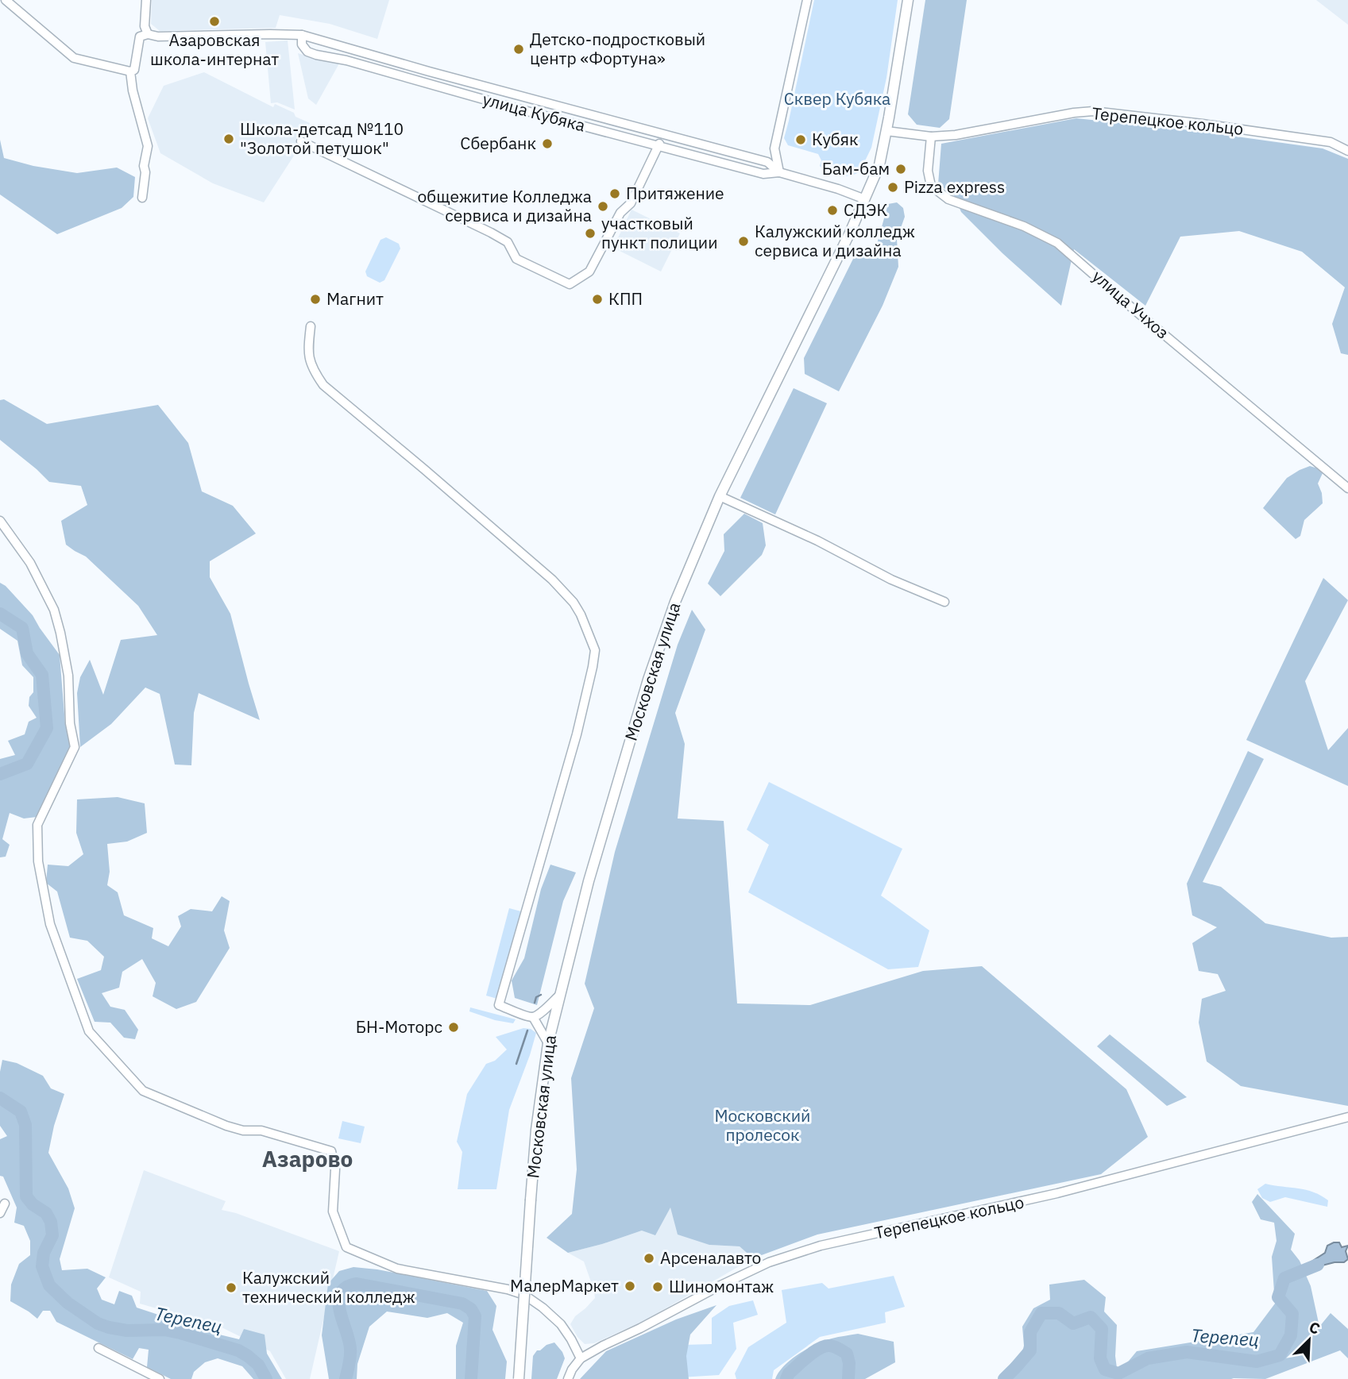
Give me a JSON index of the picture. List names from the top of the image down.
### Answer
{
  "streets": {
    "main road": ["Московская улица"],
    "street": ["улица Кубяка", "Терепецкое кольцо", "улица Учхоз"]
  },
  "crossings": [
    ["улица Кубяка", "Московская улица"],
    ["Терепецкое кольцо", "улица Учхоз"],
    ["Терепецкое кольцо", "Московская улица"]
  ],
  "districts": ["Азарово"],
  "water": ["Терепец"],
  "parks": ["Сквер Кубяка", "Московский пролесок"],
  "places": [
    "Азаровская школа-интернат",
    "Детско-подростковый центр «Фортуна»",
    "Школа-детсад №110 \"Золотой петушок\"",
    "Кубяк",
    "Сбербанк",
    "Бам-бам",
    "Pizza express",
    "Притяжение",
    "общежитие Колледжа сервиса и дизайна",
    "СДЭК",
    "участковый пункт полиции",
    "Калужский колледж сервиса и дизайна",
    "Магнит",
    "КПП",
    "БН-Моторс",
    "Арсеналавто",
    "МалерМаркет",
    "Шиномонтаж",
    "Калужский технический колледж"
  ],
  "north": "top right"
}
